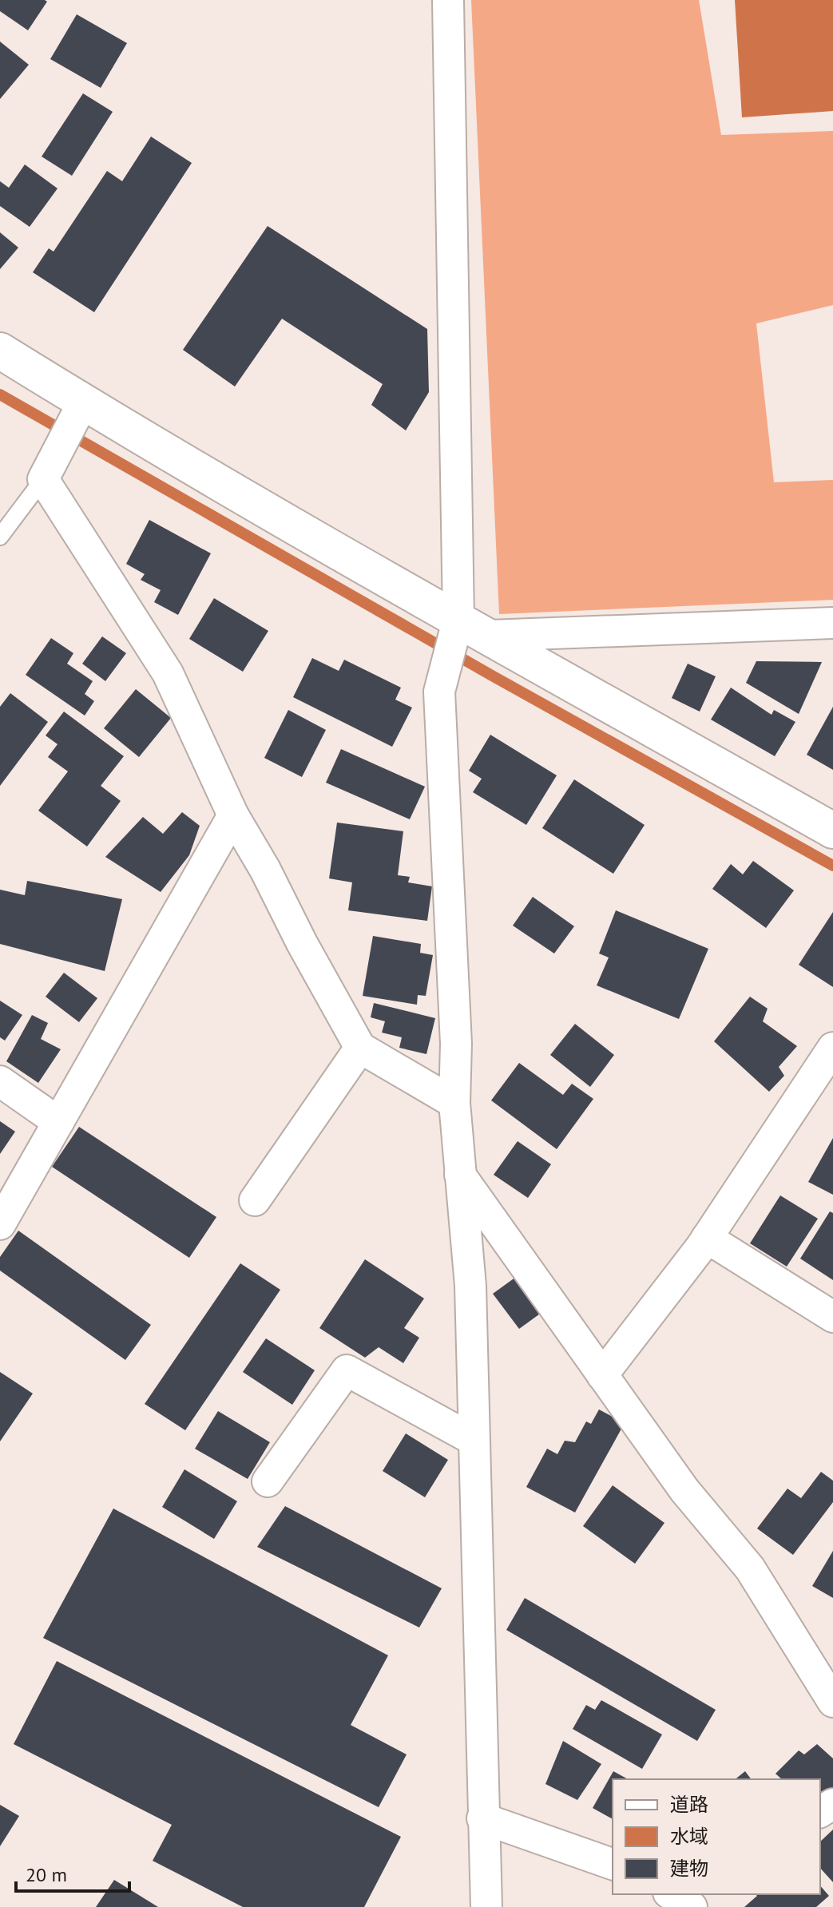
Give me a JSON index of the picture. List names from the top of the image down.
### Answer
{
  "legend": ["道路", "水域", "建物"],
  "scale_bar": "20 m"
}
